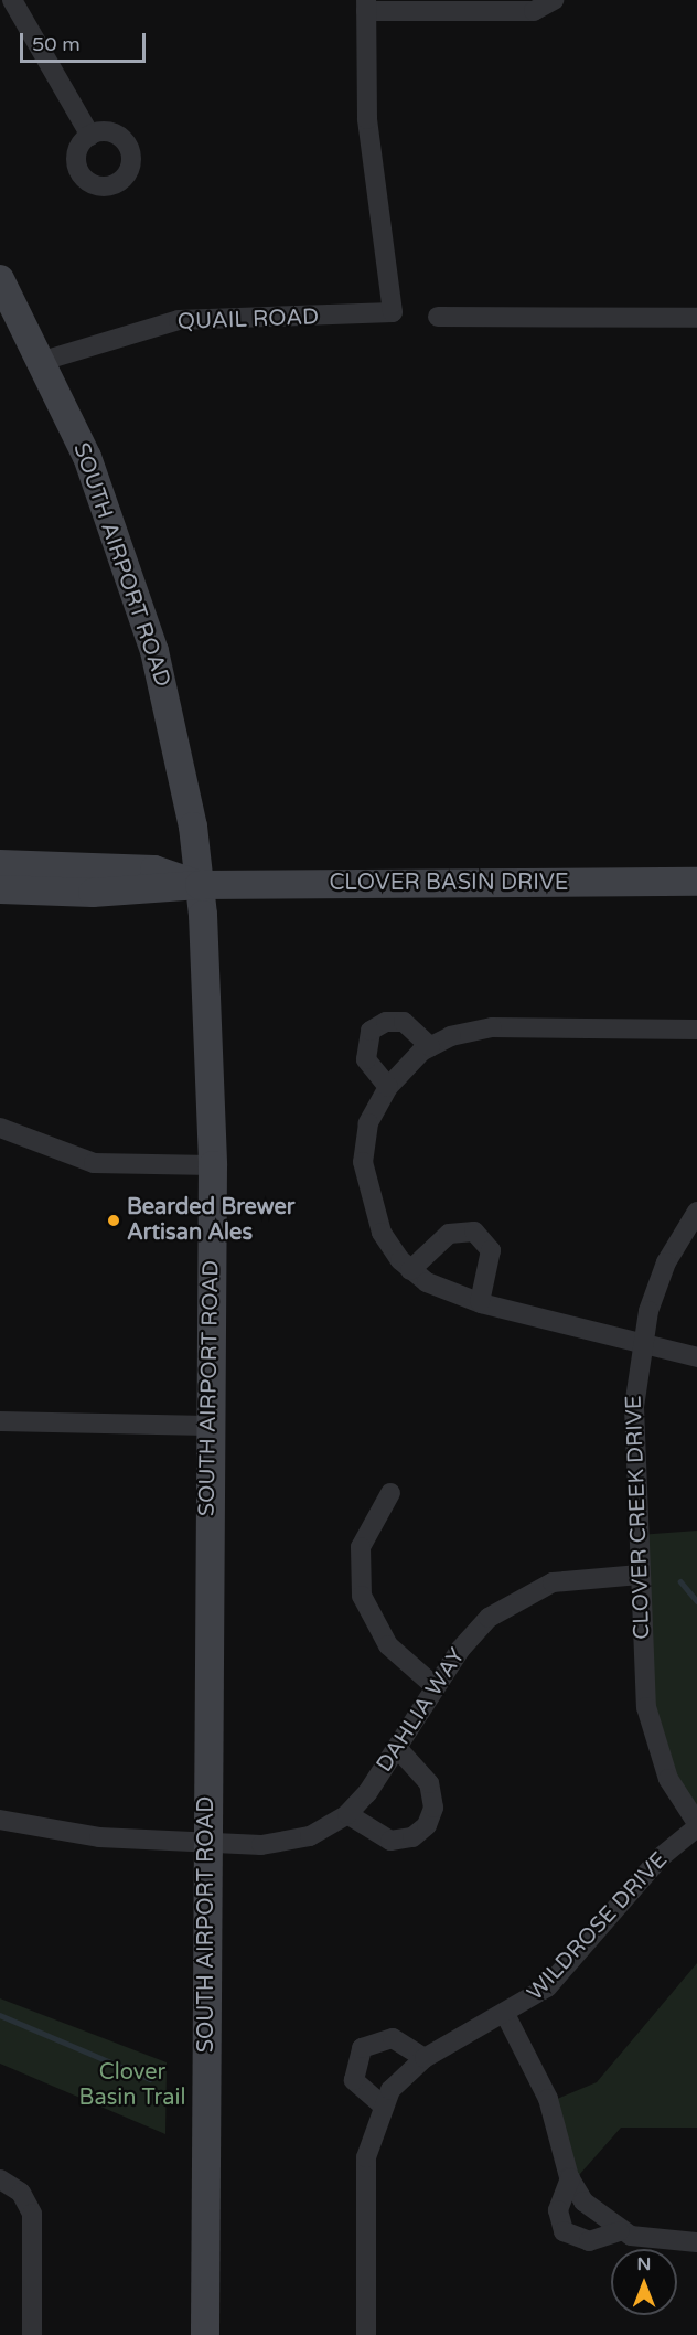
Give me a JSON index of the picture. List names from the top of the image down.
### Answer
{
  "streets": {
    "main road": ["SOUTH AIRPORT ROAD", "CLOVER BASIN DRIVE"],
    "street": [
      "QUAIL ROAD",
      "CLOVER CREEK DRIVE",
      "DAHLIA WAY",
      "WILDROSE DRIVE"
    ]
  },
  "crossings": [
    ["QUAIL ROAD", "SOUTH AIRPORT ROAD"],
    ["SOUTH AIRPORT ROAD", "CLOVER BASIN DRIVE"],
    ["SOUTH AIRPORT ROAD", "DAHLIA WAY"],
    ["CLOVER CREEK DRIVE", "DAHLIA WAY"],
    ["CLOVER CREEK DRIVE", "WILDROSE DRIVE"]
  ],
  "parks": ["Clover Basin Trail"],
  "places": ["Bearded Brewer Artisan Ales"],
  "scale_bar": "50 m",
  "north": "top"
}
